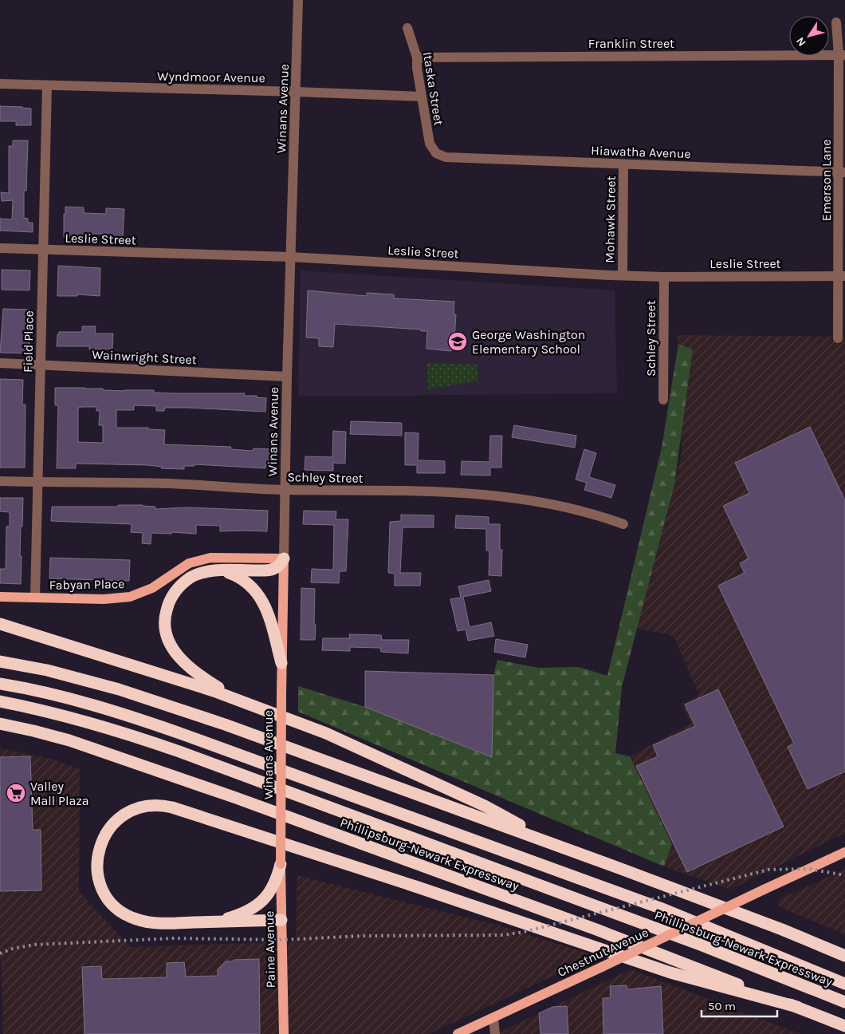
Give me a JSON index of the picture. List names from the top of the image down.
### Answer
{
  "streets": {
    "highway": ["Phillipsburg-Newark Expressway"],
    "main road": [
      "Winans Avenue",
      "Fabyan Place",
      "Paine Avenue",
      "Chestnut Avenue"
    ],
    "street": [
      "Franklin Street",
      "Wyndmoor Avenue",
      "Itaska Street",
      "Hiawatha Avenue",
      "Emerson Lane",
      "Mohawk Street",
      "Leslie Street",
      "Schley Street",
      "Field Place",
      "Wainwright Street"
    ]
  },
  "crossings": [
    ["Franklin Street", "Itaska Street"],
    ["Franklin Street", "Emerson Lane"],
    ["Wyndmoor Avenue", "Itaska Street"],
    ["Wyndmoor Avenue", "Winans Avenue"],
    ["Wyndmoor Avenue", "Field Place"],
    ["Itaska Street", "Hiawatha Avenue"],
    ["Winans Avenue", "Leslie Street"],
    ["Winans Avenue", "Schley Street"],
    ["Winans Avenue", "Wainwright Street"],
    ["Winans Avenue", "Fabyan Place"],
    ["Winans Avenue", "Paine Avenue"],
    ["Hiawatha Avenue", "Emerson Lane"],
    ["Hiawatha Avenue", "Mohawk Street"],
    ["Emerson Lane", "Leslie Street"],
    ["Mohawk Street", "Leslie Street"],
    ["Leslie Street", "Schley Street"],
    ["Leslie Street", "Field Place"],
    ["Schley Street", "Field Place"],
    ["Field Place", "Wainwright Street"],
    ["Field Place", "Fabyan Place"]
  ],
  "places": {
    "school or university": ["George Washington Elementary School"],
    "supermarket": ["Valley Mall Plaza"]
  },
  "scale_bar": "50 m",
  "north": "bottom left"
}
